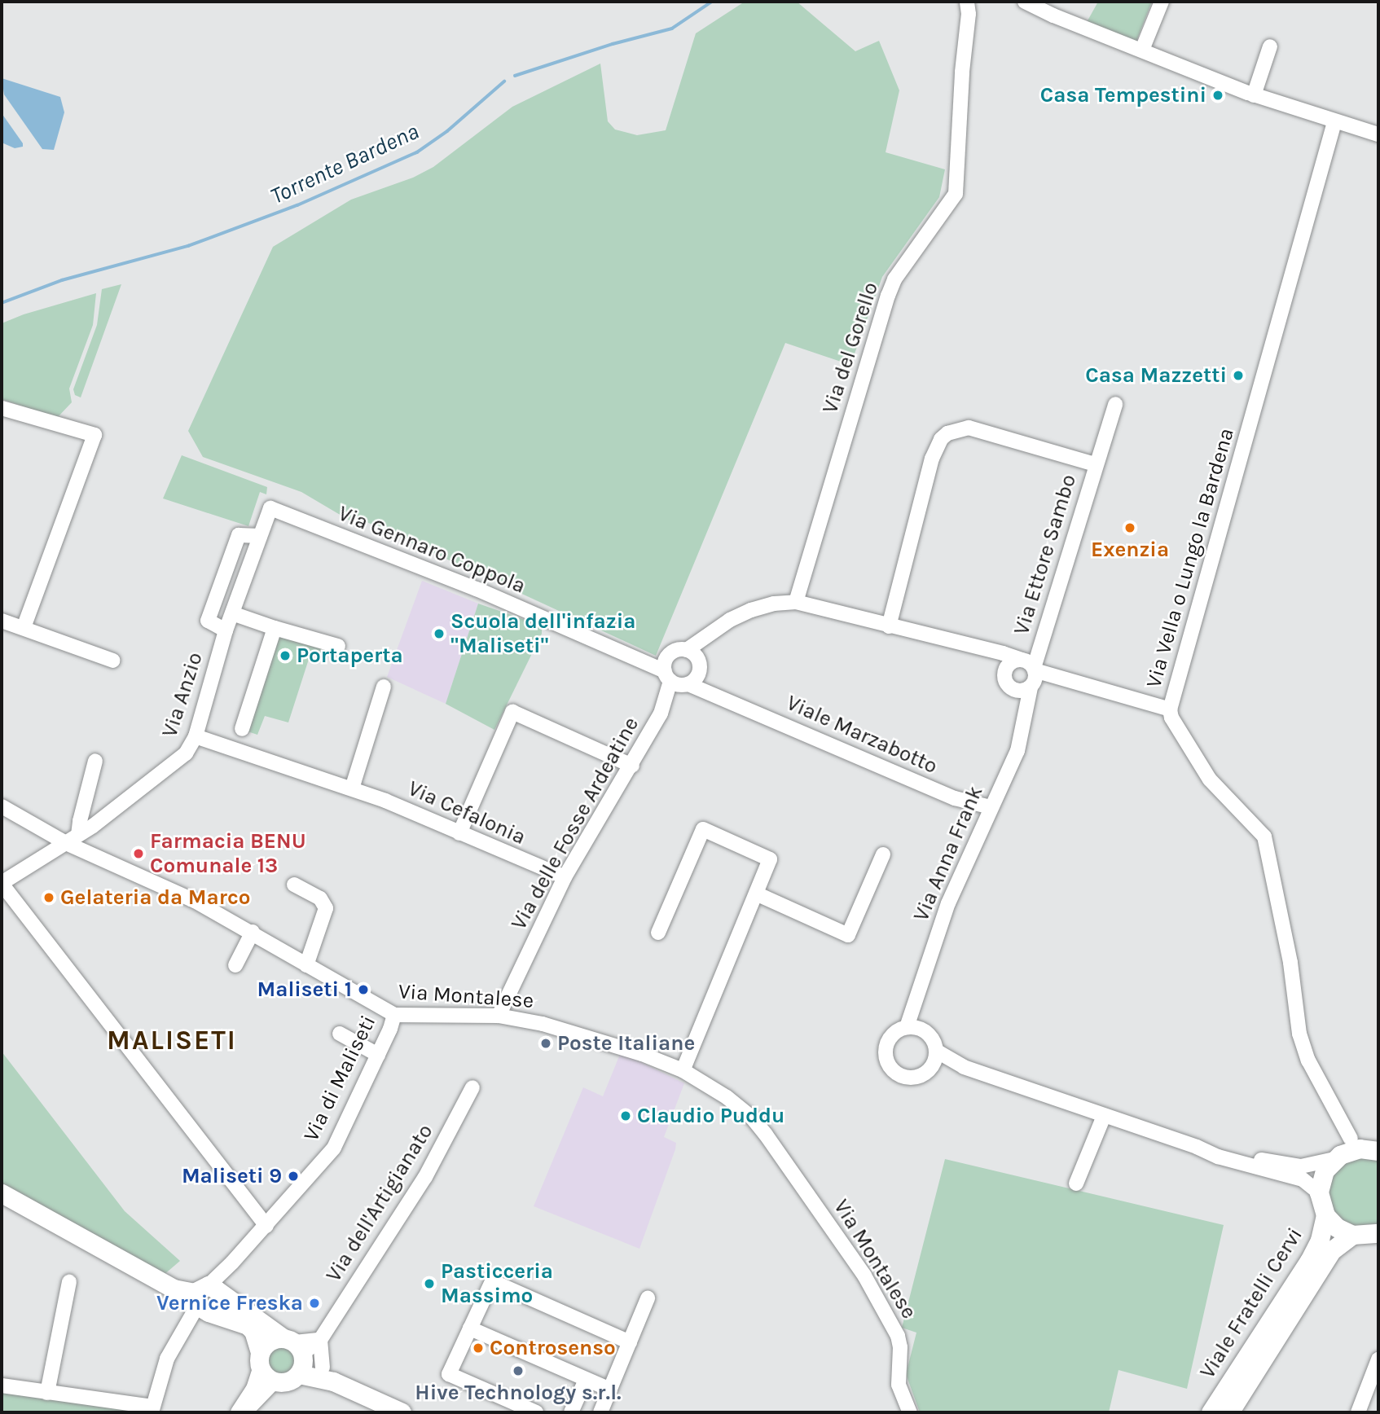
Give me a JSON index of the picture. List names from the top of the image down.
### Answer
{
  "streets": {
    "main road": ["Viale Fratelli Cervi"],
    "street": [
      "Via del Gorello",
      "Via Gennaro Coppola",
      "Via Ettore Sambo",
      "Via Vella o Lungo la Bardena",
      "Via Anzio",
      "Viale Marzabotto",
      "Via Cefalonia",
      "Via delle Fosse Ardeatine",
      "Via Anna Frank",
      "Via Montalese",
      "Via di Maliseti",
      "Via dell'Artigianato"
    ]
  },
  "crossings": [
    ["Via Gennaro Coppola", "Via Anzio"],
    ["Via Gennaro Coppola", "Viale Marzabotto"],
    ["Via Gennaro Coppola", "Via delle Fosse Ardeatine"],
    ["Via Ettore Sambo", "Via Anna Frank"],
    ["Via Anzio", "Via Cefalonia"],
    ["Via Anzio", "Via Montalese"],
    ["Viale Marzabotto", "Via delle Fosse Ardeatine"],
    ["Viale Marzabotto", "Via Anna Frank"],
    ["Via Cefalonia", "Via delle Fosse Ardeatine"],
    ["Via delle Fosse Ardeatine", "Via Montalese"],
    ["Via Montalese", "Via di Maliseti"]
  ],
  "districts": ["MALISETI"],
  "water": ["Torrente Bardena"],
  "places": [
    "Casa Tempestini",
    "Casa Mazzetti",
    "Exenzia",
    "Scuola dell'infazia \"Maliseti\"",
    "Portaperta",
    "Farmacia BENU Comunale 13",
    "Gelateria da Marco",
    "Maliseti 1",
    "Poste Italiane",
    "Claudio Puddu",
    "Maliseti 9",
    "Pasticceria Massimo",
    "Vernice Freska",
    "Controsenso",
    "Hive Technology s.r.l."
  ]
}
